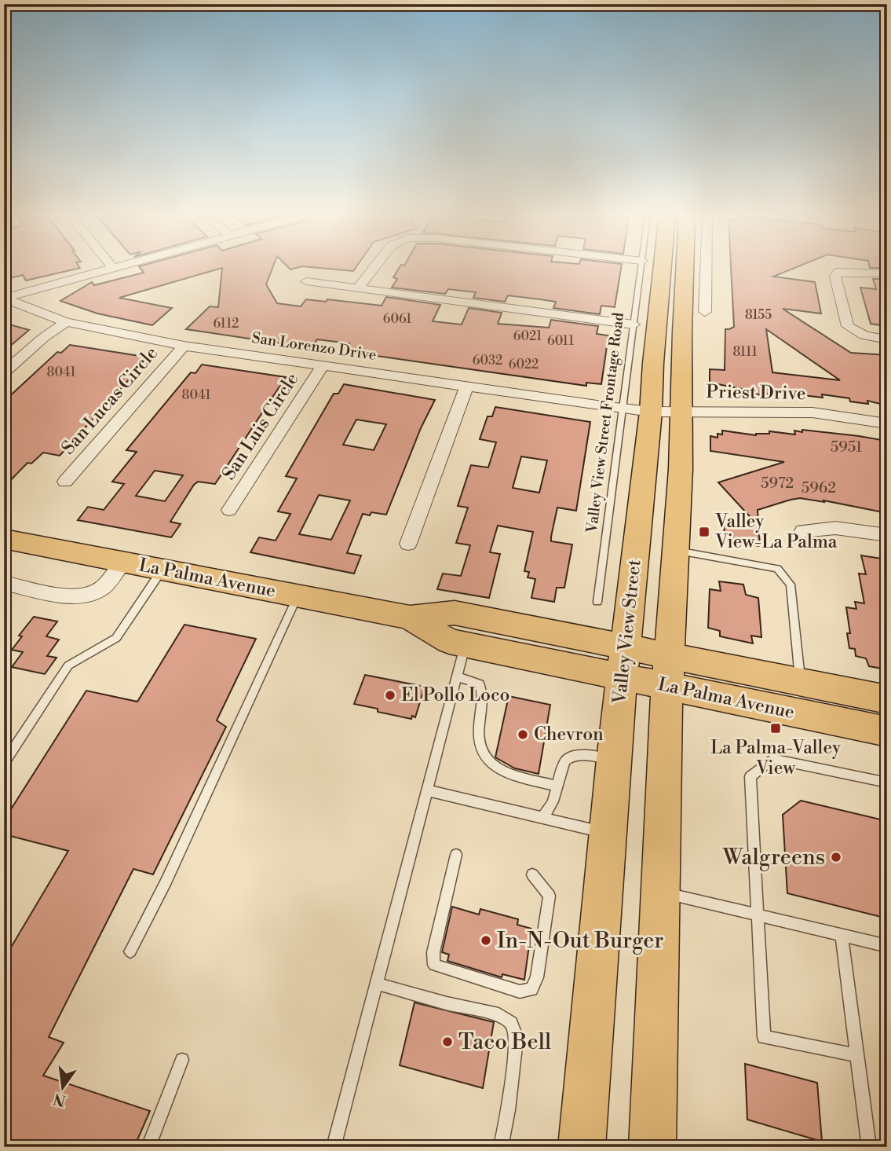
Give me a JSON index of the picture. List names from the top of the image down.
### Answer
{
  "streets": {
    "main road": ["La Palma Avenue", "Valley View Street"],
    "street": [
      "San Lorenzo Drive",
      "Priest Drive",
      "San Lucas Circle",
      "San Luis Circle"
    ],
    "lane": ["Valley View Street Frontage Road"]
  },
  "crossings": [
    ["San Lorenzo Drive", "Priest Drive"],
    ["San Lorenzo Drive", "San Lucas Circle"],
    ["San Lorenzo Drive", "Valley View Street Frontage Road"],
    ["San Lorenzo Drive", "San Luis Circle"],
    ["Priest Drive", "Valley View Street Frontage Road"],
    ["Priest Drive", "Valley View Street"],
    ["La Palma Avenue", "Valley View Street"]
  ],
  "places": {
    "transit": ["Valley View-La Palma", "La Palma-Valley View"],
    "other": [
      "El Pollo Loco",
      "Chevron",
      "Walgreens",
      "In-N-Out Burger",
      "Taco Bell"
    ]
  },
  "house_numbers": [
    "8155",
    "6061",
    "6112",
    "6021",
    "6011",
    "8111",
    "6032",
    "6022",
    "8041",
    "8041",
    "5951",
    "5972",
    "5962"
  ],
  "north": "bottom"
}
